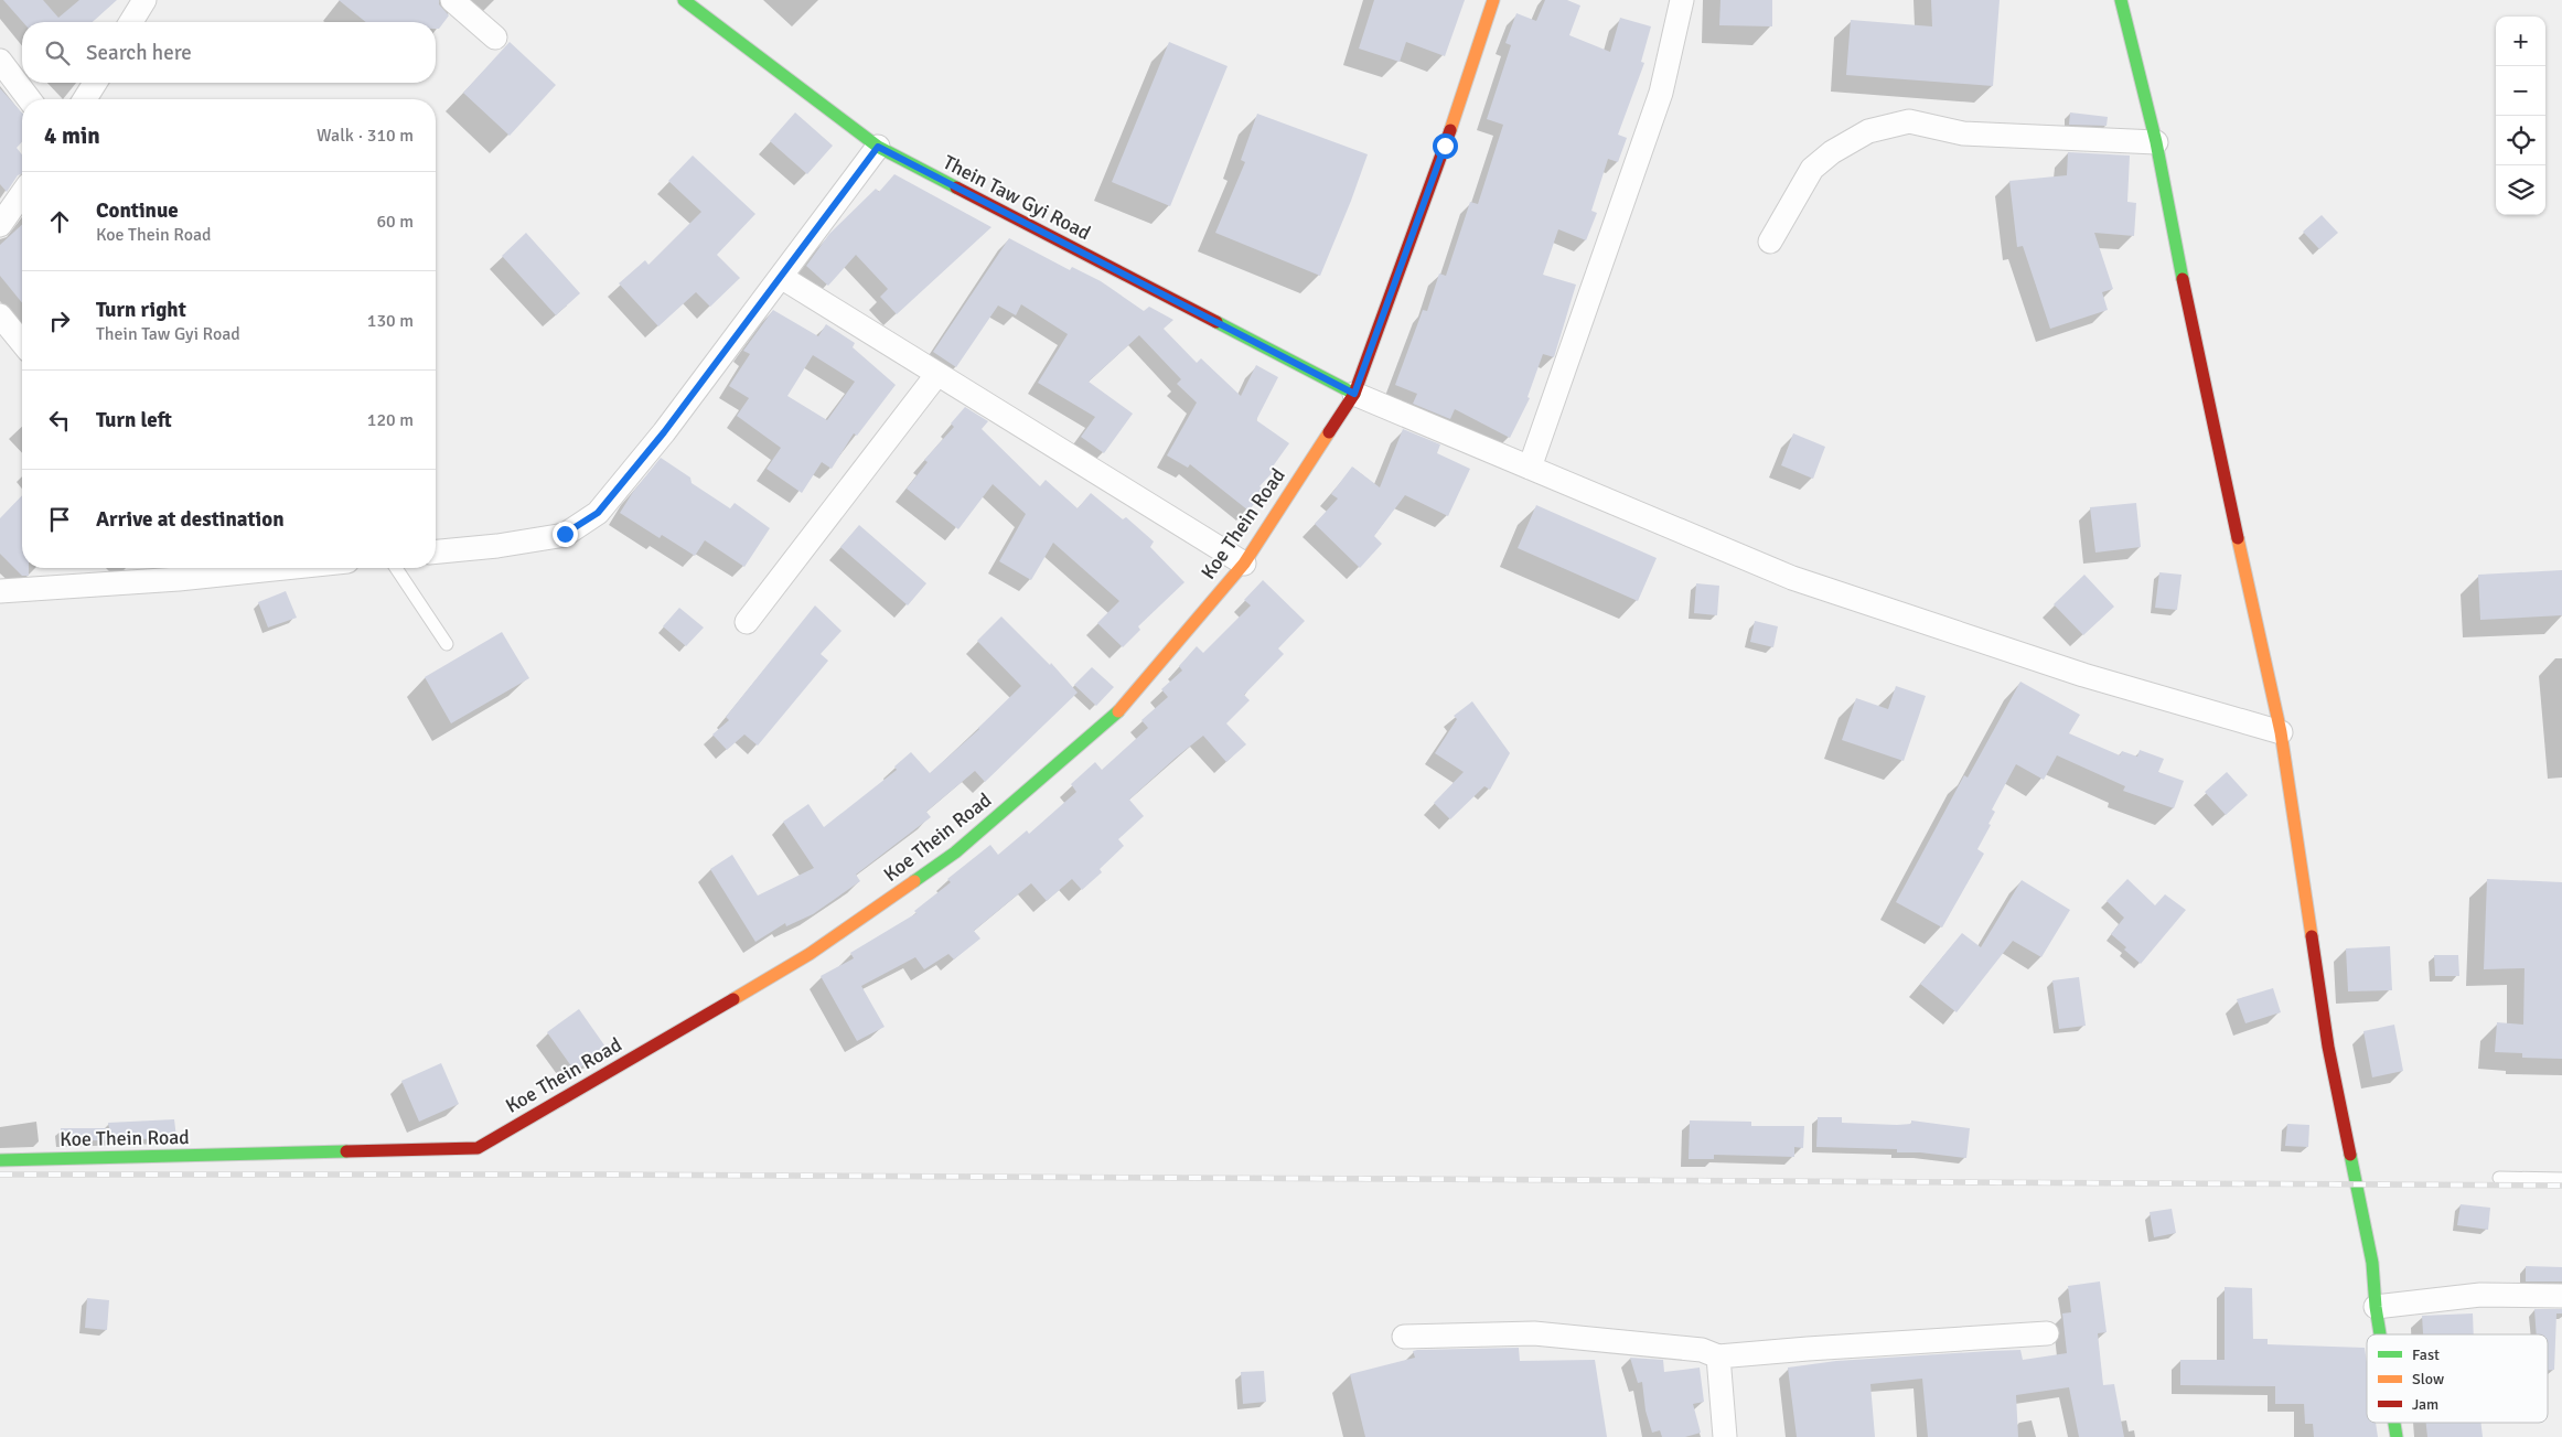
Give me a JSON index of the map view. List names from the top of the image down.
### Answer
{
  "streets": {
    "street": ["Thein Taw Gyi Road", "Koe Thein Road"]
  },
  "crossings": [
    ["Thein Taw Gyi Road", "Koe Thein Road"]
  ],
  "legend": ["Fast", "Slow", "Jam"],
  "page": {
    "map_buttons": ["+", "−"],
    "search": "Search here",
    "heading": ["4 min", "Walk · 310 m"],
    "list": [
      ["Continue", "Koe Thein Road", "60 m"],
      ["Turn right", "Thein Taw Gyi Road", "130 m"],
      ["Turn left", "120 m"],
      "Arrive at destination"
    ]
  }
}
